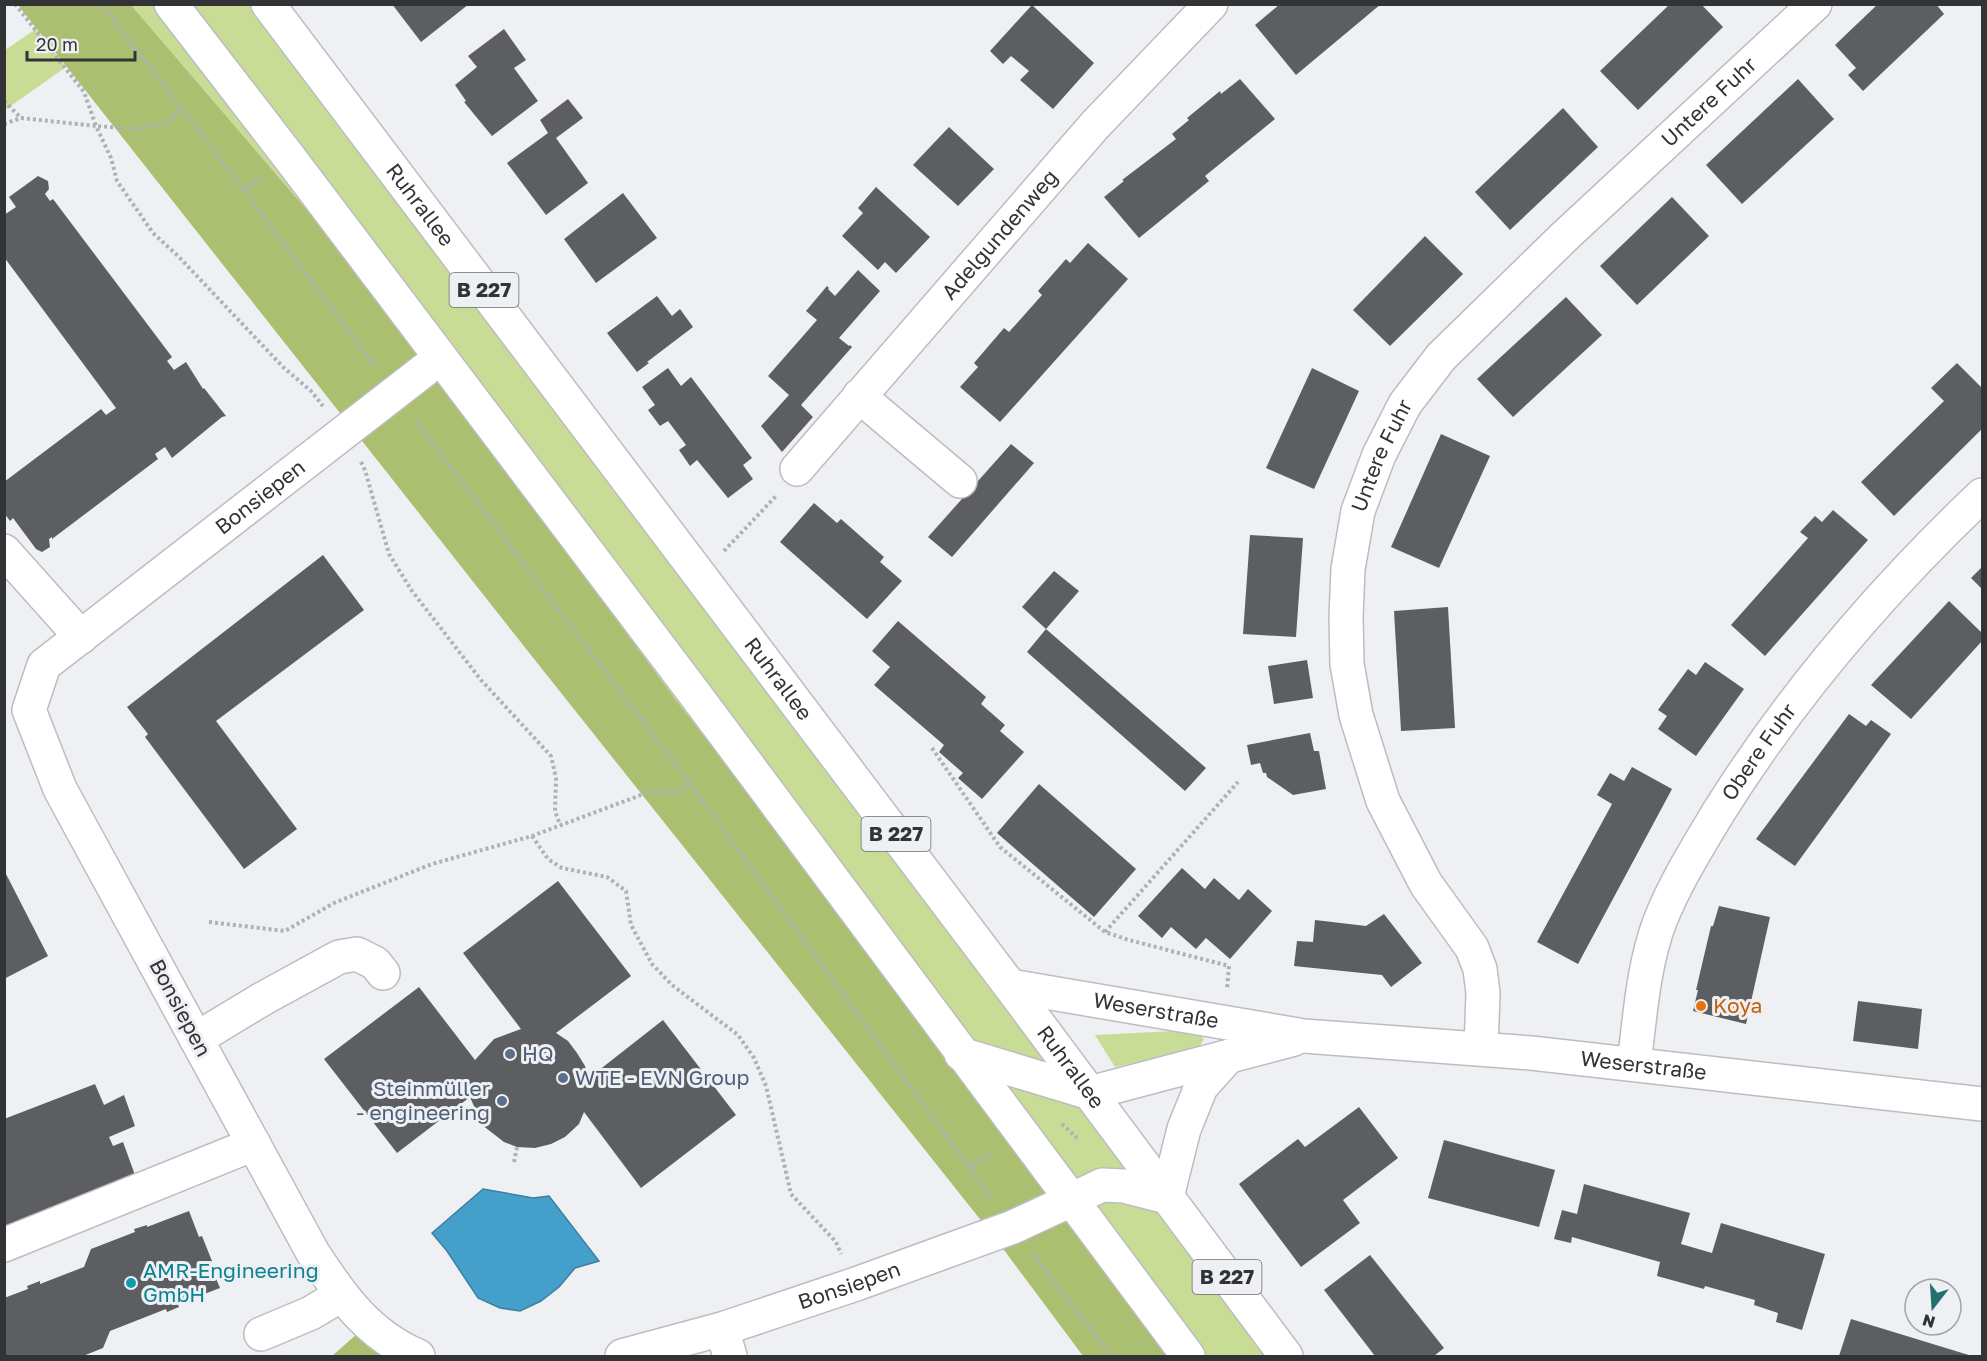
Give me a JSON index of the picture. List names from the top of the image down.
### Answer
{
  "streets": {
    "street": [
      "Untere Fuhr",
      "Ruhrallee",
      "Adelgundenweg",
      "B 227",
      "Bonsiepen",
      "Obere Fuhr",
      "Weserstraße"
    ]
  },
  "crossings": [
    ["Untere Fuhr", "Weserstraße"],
    ["Ruhrallee", "Bonsiepen"],
    ["Ruhrallee", "Weserstraße"],
    ["Obere Fuhr", "Weserstraße"]
  ],
  "places": [
    "Koya",
    "HQ",
    "WTE - EVN Group",
    "Steinmüller - engineering",
    "AMR-Engineering GmbH"
  ],
  "scale_bar": "20 m",
  "north": "bottom"
}
